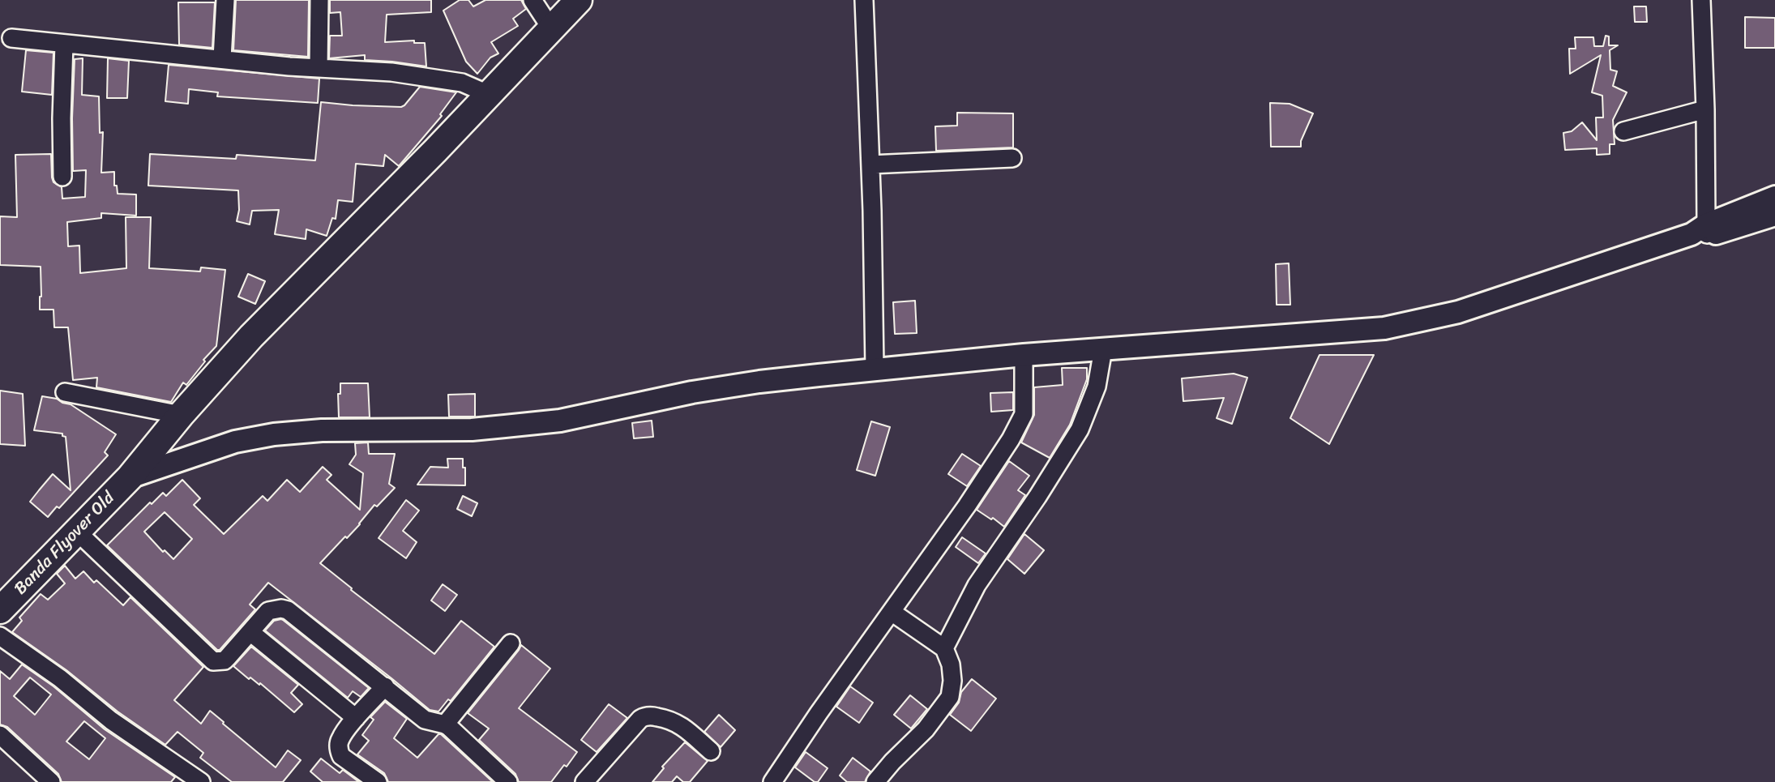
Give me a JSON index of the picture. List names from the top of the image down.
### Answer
{
  "streets": {
    "highway": ["Banda Flyover Old"]
  }
}
